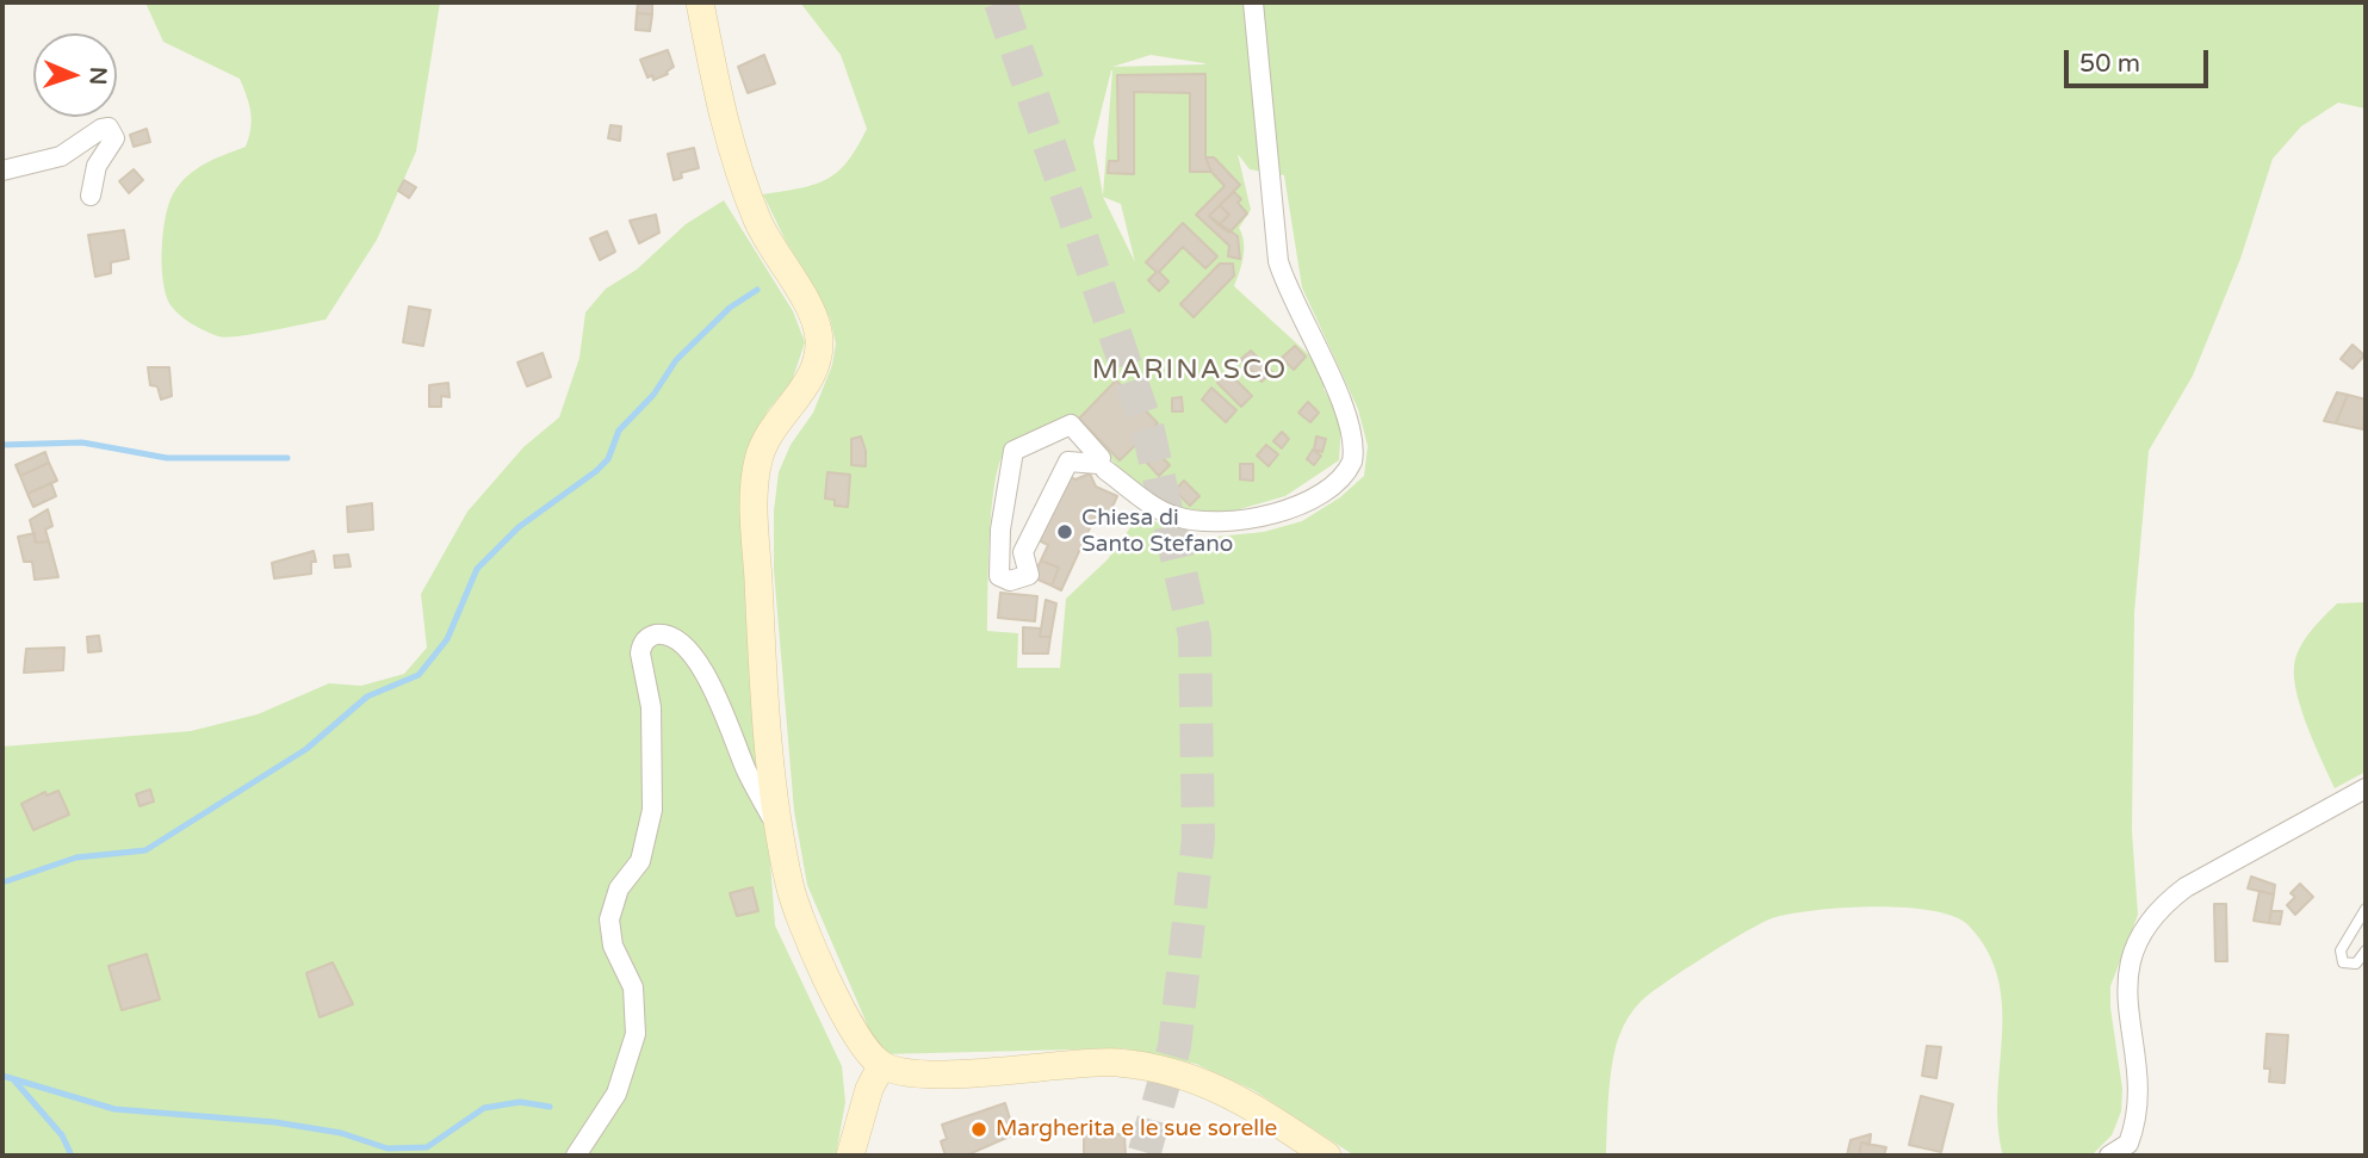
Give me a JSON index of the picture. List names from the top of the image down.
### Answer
{
  "districts": ["MARINASCO"],
  "places": ["Chiesa di Santo Stefano", "Margherita e le sue sorelle"],
  "scale_bar": "50 m",
  "north": "right"
}
